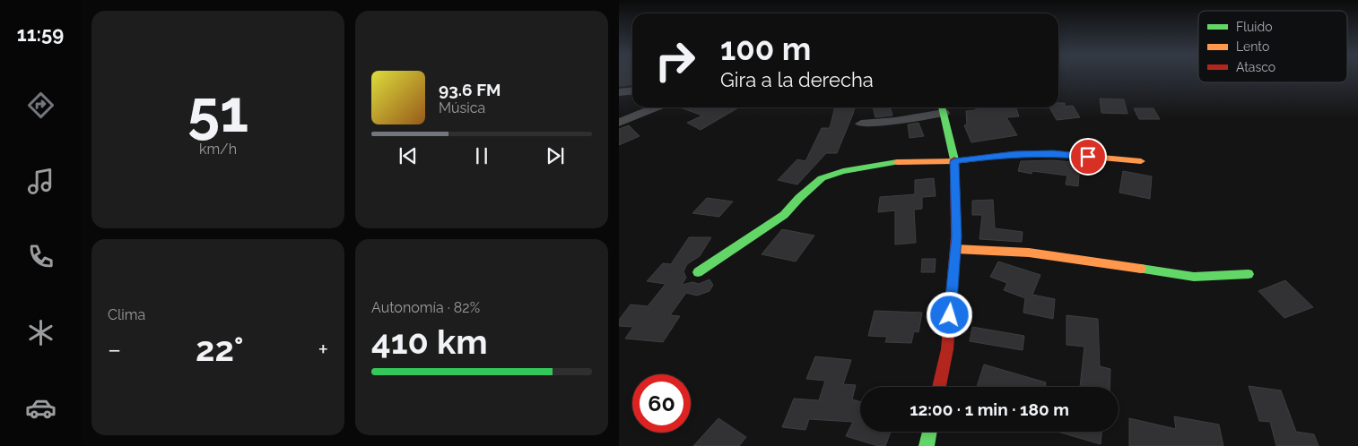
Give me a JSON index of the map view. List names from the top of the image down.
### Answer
{
  "legend": ["Fluido", "Lento", "Atasco"],
  "page": {
    "tabs": "11:59",
    "tile": [
      ["51", "km/h"],
      "Clima",
      ["Autonomía · 82%", "410 km"]
    ],
    "turn": ["100 m", "Gira a la derecha"],
    "song": ["93.6 FM", "Música"],
    "heat": ["−", "22°", "+"],
    "limit": "60",
    "trip": "12:00 · 1 min · 180 m"
  }
}
